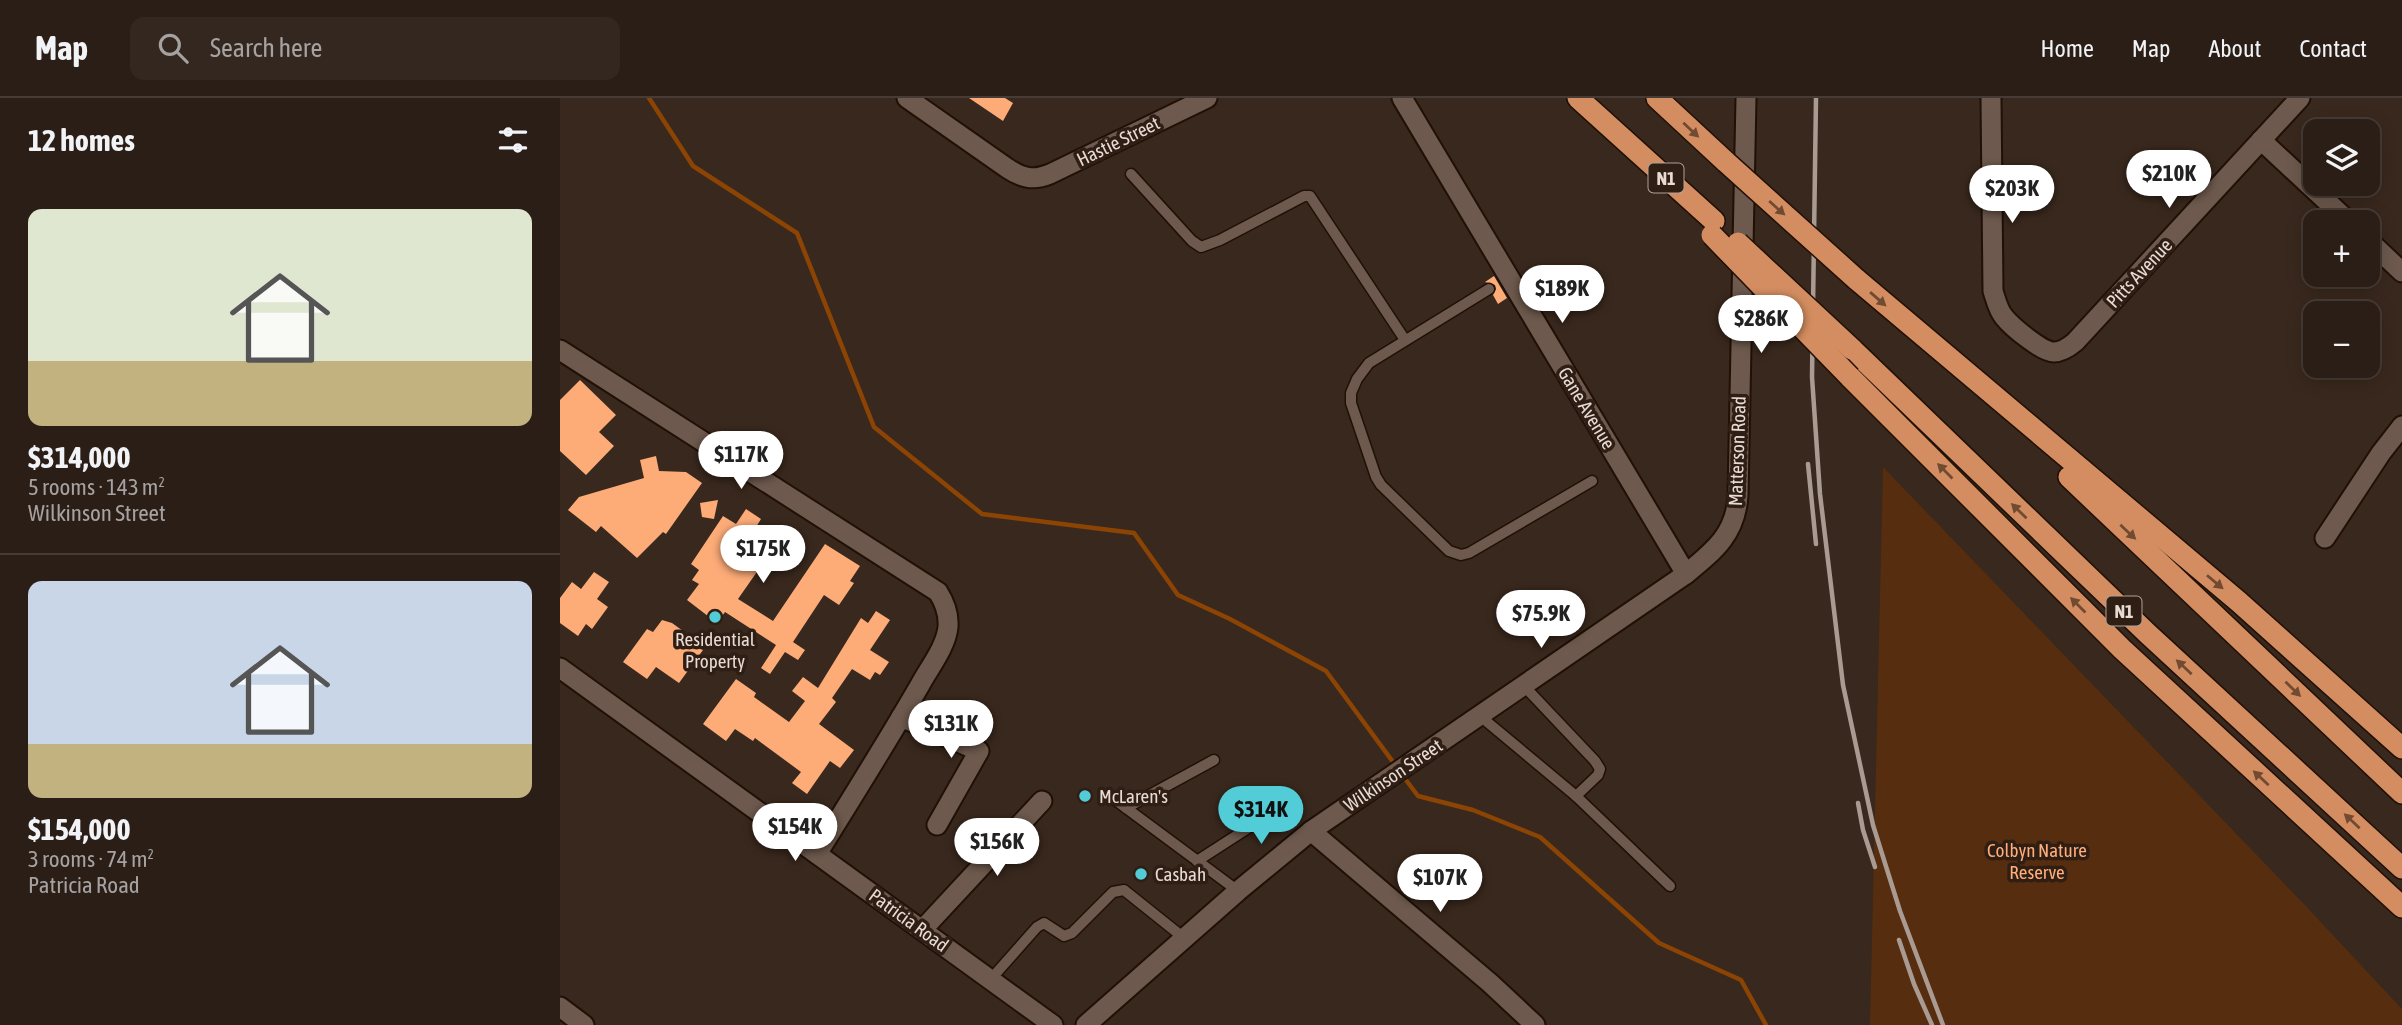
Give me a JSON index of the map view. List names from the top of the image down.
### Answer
{
  "streets": {
    "highway": ["N1"],
    "street": [
      "Hastie Street",
      "Pitts Avenue",
      "Gane Avenue",
      "Matterson Road",
      "Wilkinson Street",
      "Patricia Road"
    ]
  },
  "crossings": [
    ["Gane Avenue", "Matterson Road"],
    ["Gane Avenue", "Wilkinson Street"],
    ["Matterson Road", "Wilkinson Street"]
  ],
  "parks": ["Colbyn Nature Reserve"],
  "places": ["Residential Property", "McLaren's", "Casbah"],
  "page": {
    "header": "Map",
    "search": "Search here",
    "nav": [
      "Home",
      "Map",
      "About",
      "Contact"
    ],
    "heading": "12 homes",
    "map_buttons": ["+", "−"],
    "price": [
      "$210K",
      "$203K",
      "$189K",
      "$286K",
      "$117K",
      "$175K",
      "$75.9K",
      "$131K",
      "$314K",
      "$154K",
      "$156K",
      "$107K"
    ],
    "list": [
      {
        "name": "$314,000",
        "note": "5 rooms · 143 m² · Wilkinson Street"
      },
      {
        "name": "$154,000",
        "note": "3 rooms · 74 m² · Patricia Road"
      }
    ]
  }
}
